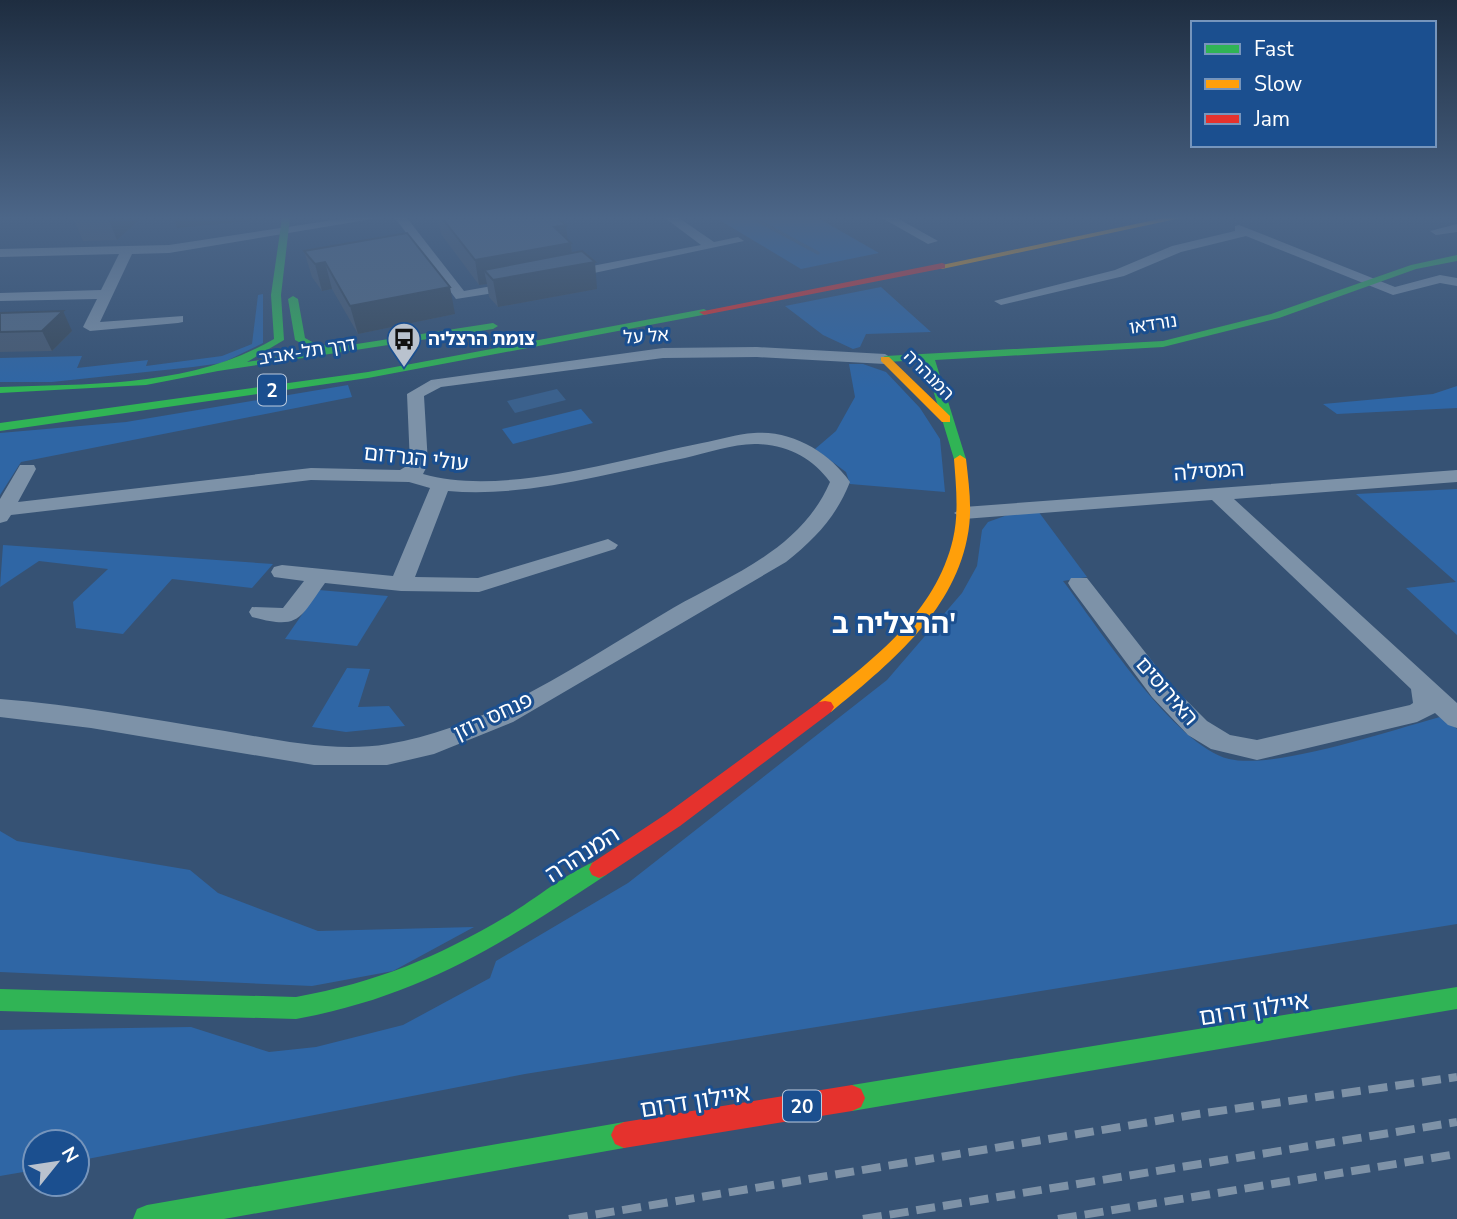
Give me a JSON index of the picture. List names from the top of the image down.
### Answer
{
  "streets": {
    "main road": [
      "נורדאו",
      "דרך תל-אביב",
      "המנהרה",
      "2",
      "איילון דרום",
      "20"
    ],
    "street": [
      "אל על",
      "עולי הגרדום",
      "המסילה",
      "האירוסים",
      "פנחס רוזן"
    ]
  },
  "crossings": [
    ["נורדאו", "אל על"],
    ["נורדאו", "המנהרה"],
    ["אל על", "המנהרה"],
    ["אל על", "עולי הגרדום"],
    ["דרך תל-אביב", "2"],
    ["המנהרה", "המסילה"],
    ["עולי הגרדום", "פנחס רוזן"]
  ],
  "districts": ["הרצליה ב'"],
  "places": {
    "bus stop": ["צומת הרצליה"]
  },
  "legend": ["Fast", "Slow", "Jam"],
  "north": "top right"
}
